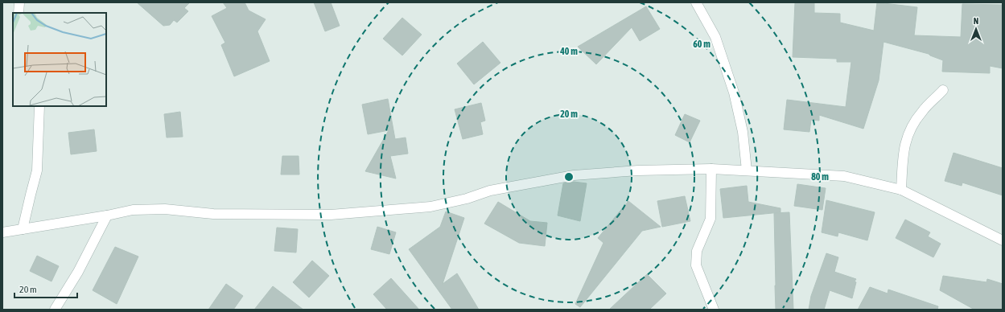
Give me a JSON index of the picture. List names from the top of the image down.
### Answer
{
  "scale_bar": "20 m",
  "north": "top",
  "rings": [
    "60 m",
    "40 m",
    "20 m",
    "80 m"
  ]
}
